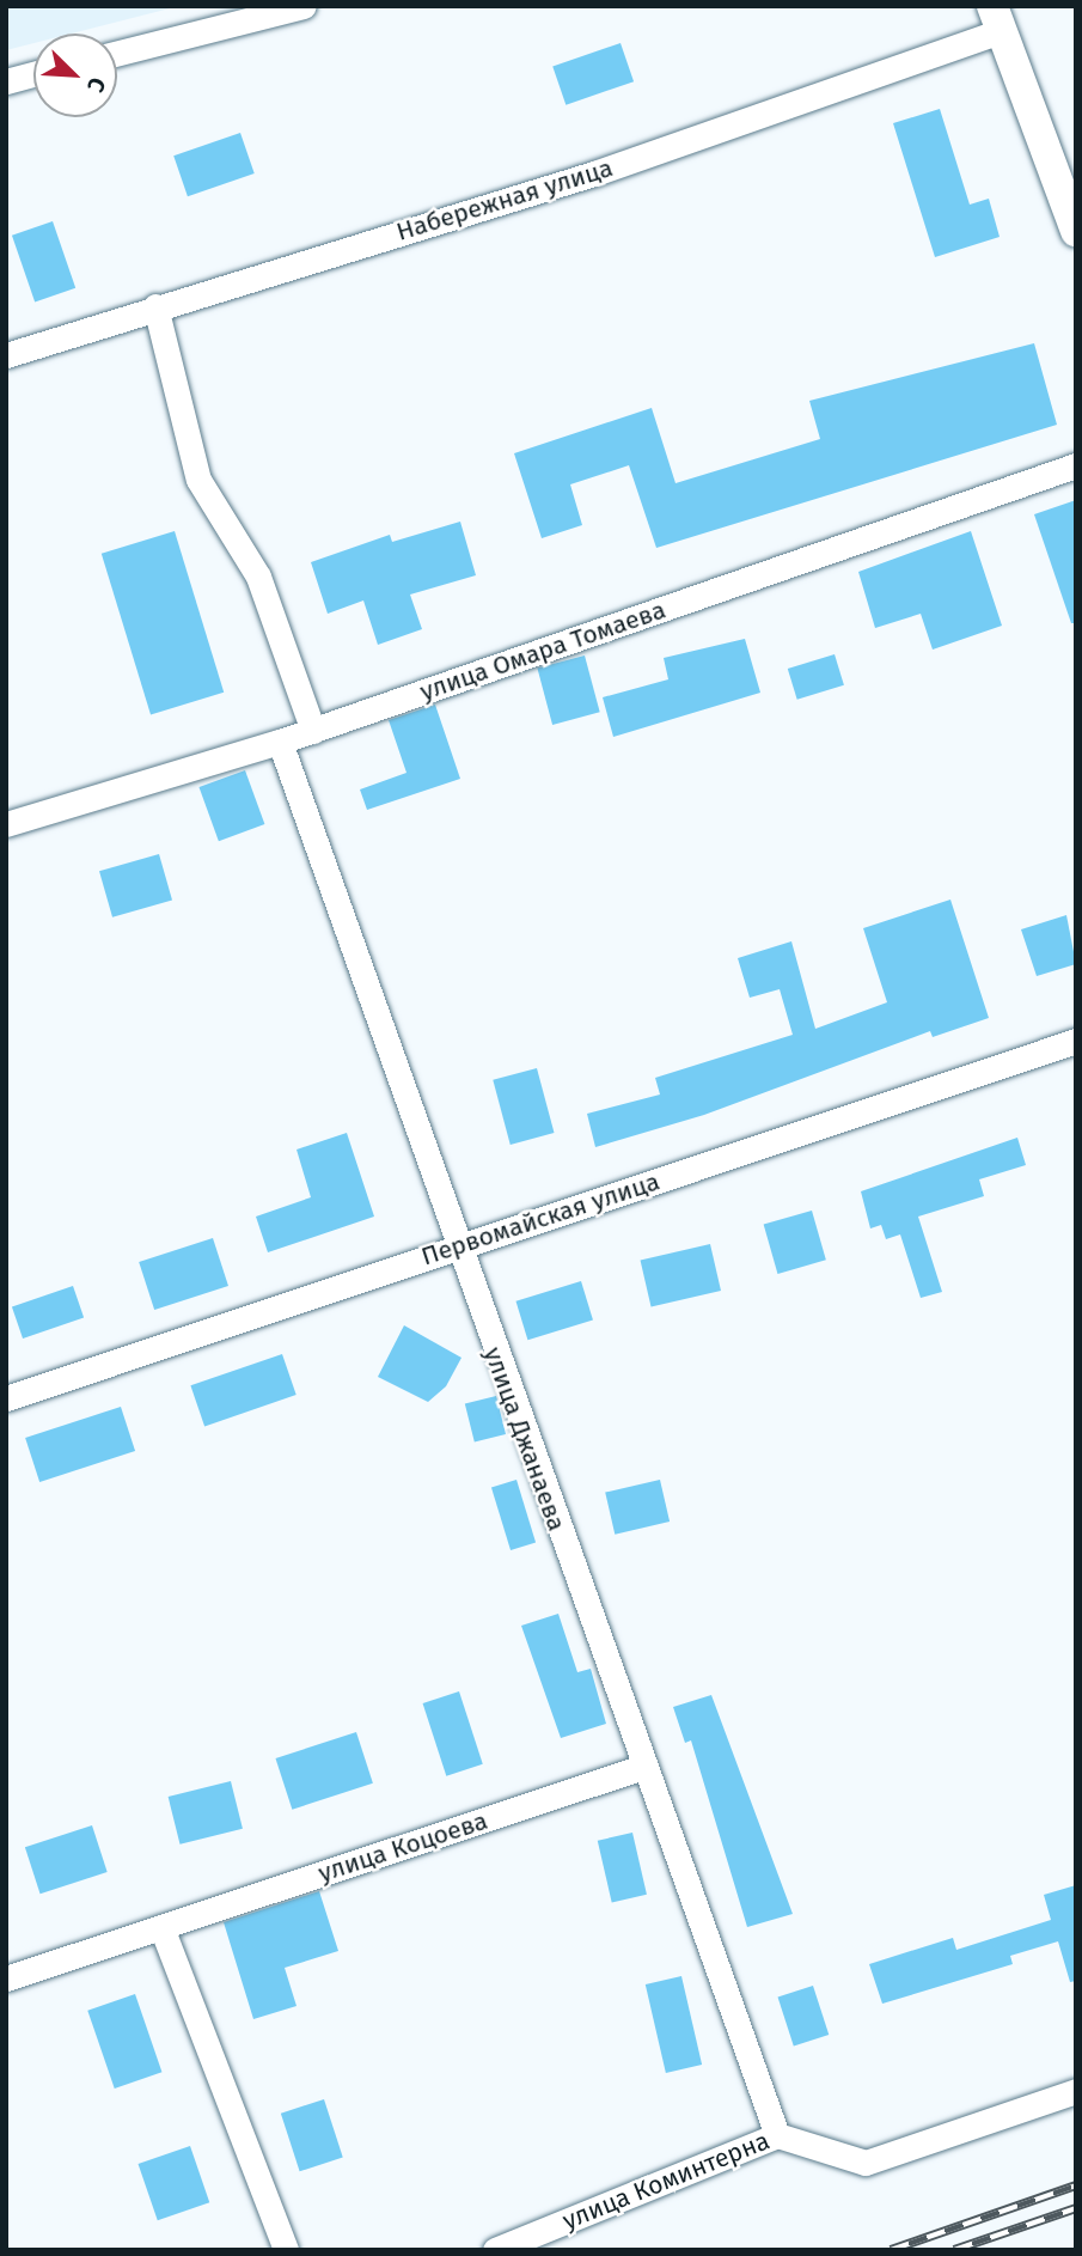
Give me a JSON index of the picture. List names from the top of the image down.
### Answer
{
  "streets": {
    "street": [
      "Набережная улица",
      "улица Омара Томаева",
      "Первомайская улица",
      "улица Джанаева",
      "улица Коцоева",
      "улица Коминтерна"
    ]
  },
  "crossings": [
    ["улица Омара Томаева", "улица Джанаева"],
    ["Первомайская улица", "улица Джанаева"],
    ["улица Джанаева", "улица Коцоева"],
    ["улица Джанаева", "улица Коминтерна"]
  ],
  "north": "bottom right"
}
